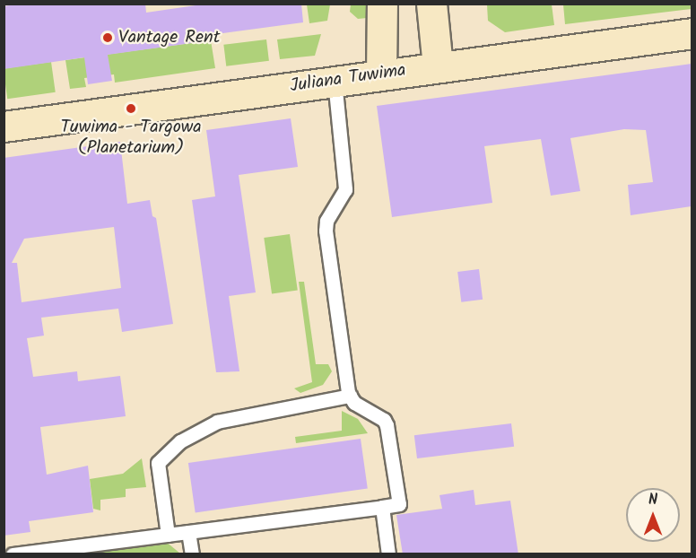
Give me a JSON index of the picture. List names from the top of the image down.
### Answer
{
  "streets": {
    "street": ["Juliana Tuwima"]
  },
  "places": ["Vantage Rent", "Tuwima - Targowa (Planetarium)"],
  "north": "top"
}
